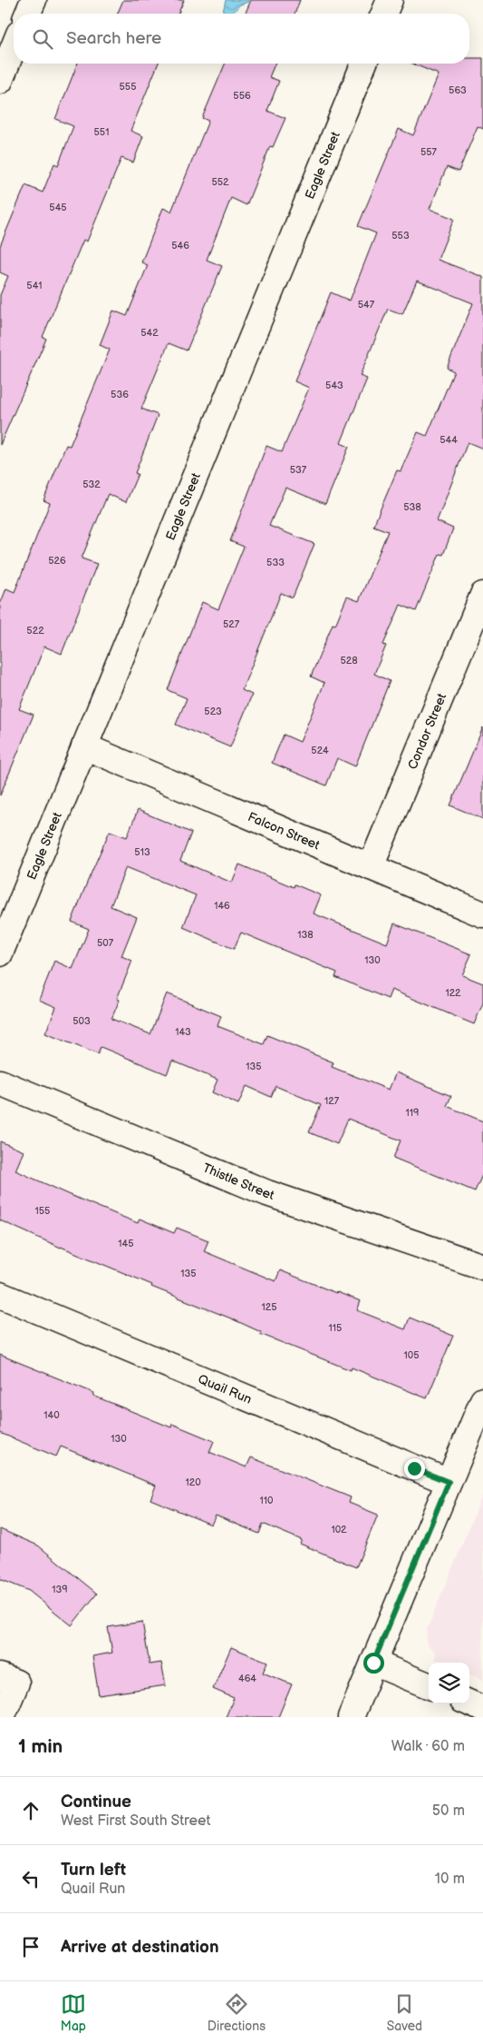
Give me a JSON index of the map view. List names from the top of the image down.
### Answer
{
  "streets": {
    "street": [
      "Eagle Street",
      "Condor Street",
      "Falcon Street",
      "Thistle Street",
      "Quail Run"
    ]
  },
  "crossings": [
    ["Eagle Street", "Falcon Street"],
    ["Condor Street", "Falcon Street"]
  ],
  "house_numbers": [
    "555",
    "563",
    "556",
    "551",
    "557",
    "552",
    "545",
    "553",
    "546",
    "541",
    "547",
    "542",
    "543",
    "536",
    "544",
    "537",
    "532",
    "538",
    "526",
    "533",
    "527",
    "522",
    "528",
    "523",
    "524",
    "513",
    "146",
    "138",
    "507",
    "130",
    "122",
    "503",
    "143",
    "135",
    "127",
    "119",
    "155",
    "145",
    "135",
    "125",
    "115",
    "105",
    "140",
    "130",
    "120",
    "110",
    "102",
    "139",
    "464"
  ],
  "page": {
    "search": "Search here",
    "heading": ["1 min", "Walk · 60 m"],
    "list": [
      ["Continue", "West First South Street", "50 m"],
      ["Turn left", "Quail Run", "10 m"],
      "Arrive at destination"
    ],
    "nav": ["Map", "Directions", "Saved"]
  }
}
